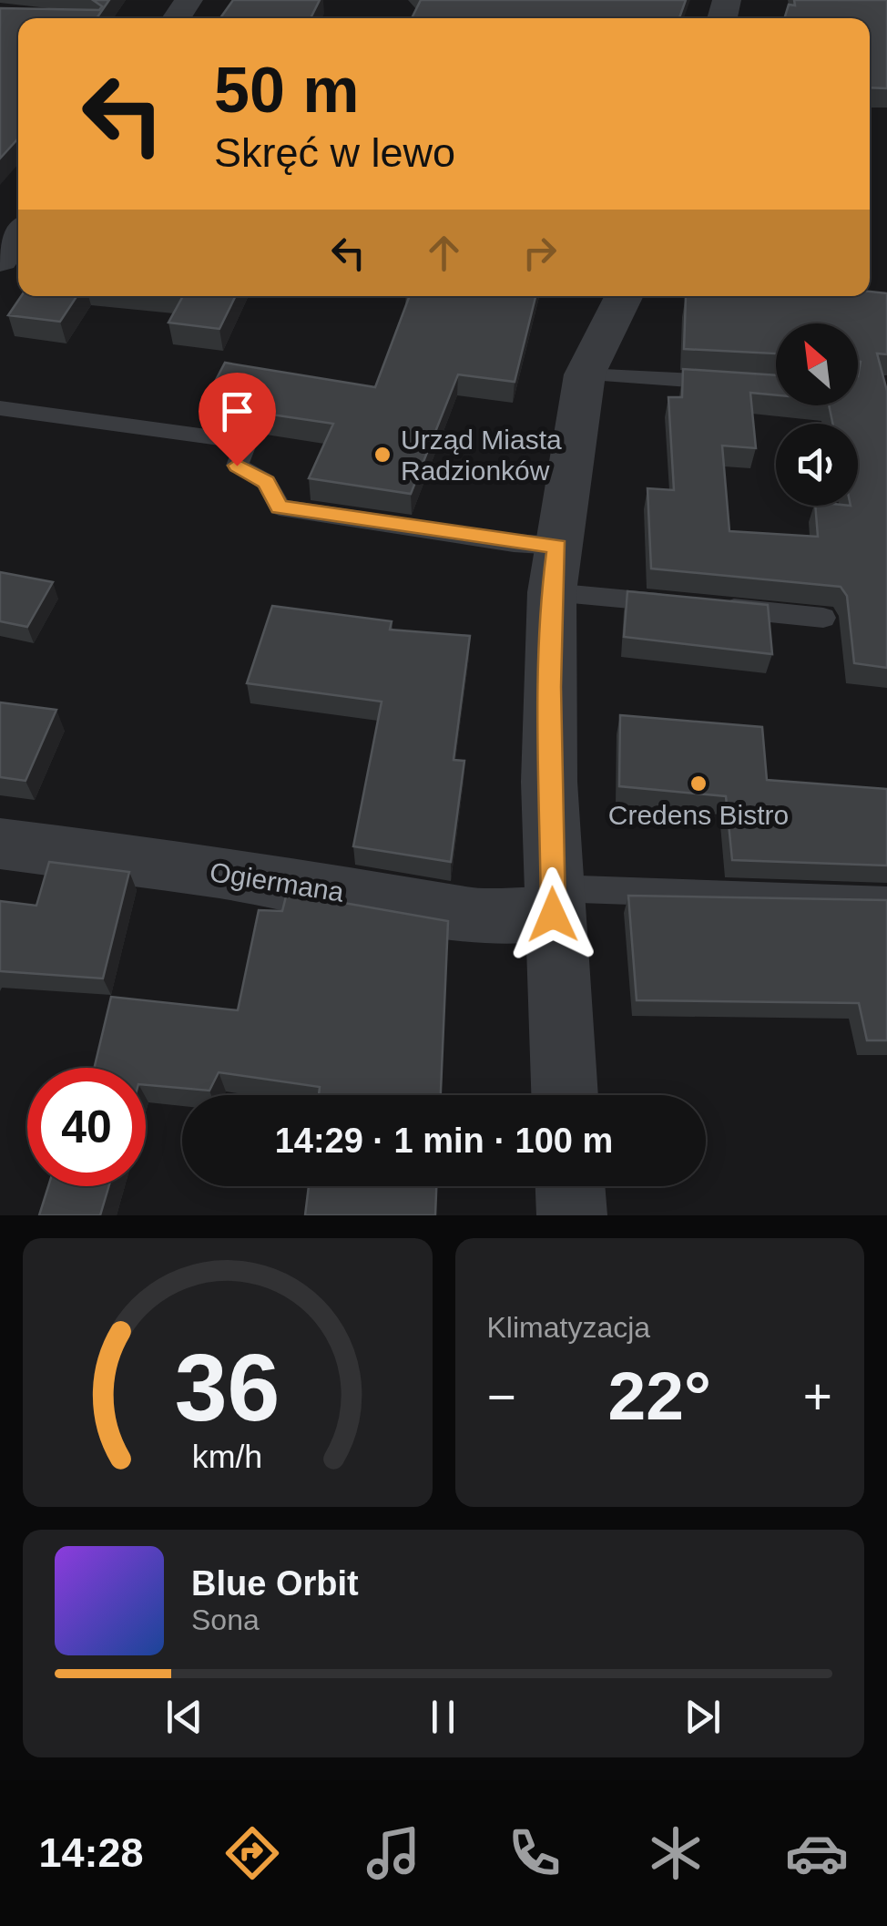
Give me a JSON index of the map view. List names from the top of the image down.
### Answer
{
  "streets": {
    "street": ["Ogiermana"]
  },
  "places": ["Urząd Miasta Radzionków", "Credens Bistro"],
  "north": "top left",
  "page": {
    "turn": ["50 m", "Skręć w lewo"],
    "limit": "40",
    "trip": "14:29 · 1 min · 100 m",
    "tile": "Klimatyzacja",
    "heat": ["−", "22°", "+"],
    "song": ["Blue Orbit", "Sona"],
    "tabs": "14:28",
    "gauge": ["36", "km/h"]
  }
}
